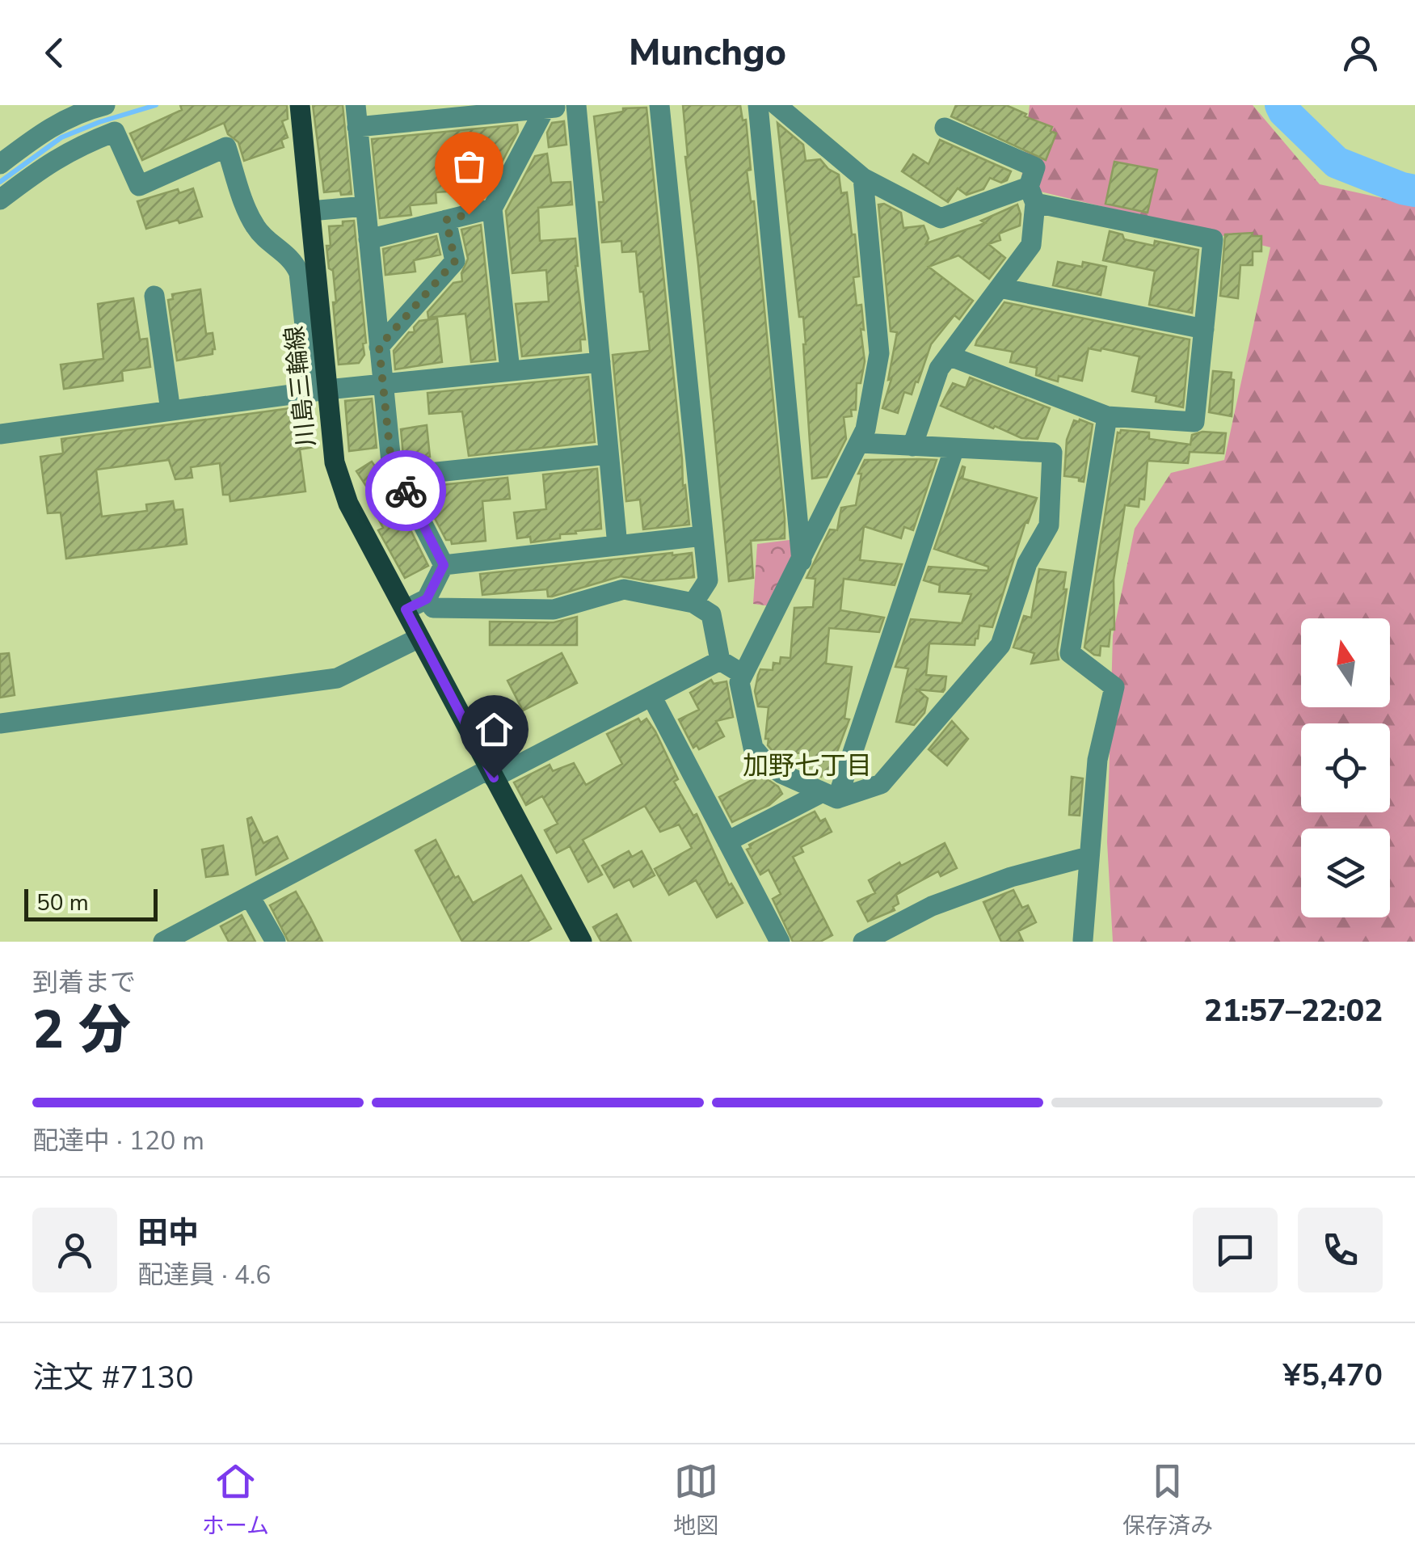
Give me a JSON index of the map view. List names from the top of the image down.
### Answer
{
  "streets": {
    "main road": ["川島三輪線"]
  },
  "districts": ["加野七丁目"],
  "scale_bar": "50 m",
  "north": "top",
  "page": {
    "header": "Munchgo",
    "scale": "50 m",
    "heading": ["2 分", "到着まで", "21:57–22:02"],
    "panel": [
      "田中",
      "配達員 · 4.6",
      "注文 #7130",
      "¥5,470"
    ],
    "bar": "配達中 · 120 m",
    "tabs": ["ホーム", "地図", "保存済み"]
  }
}
